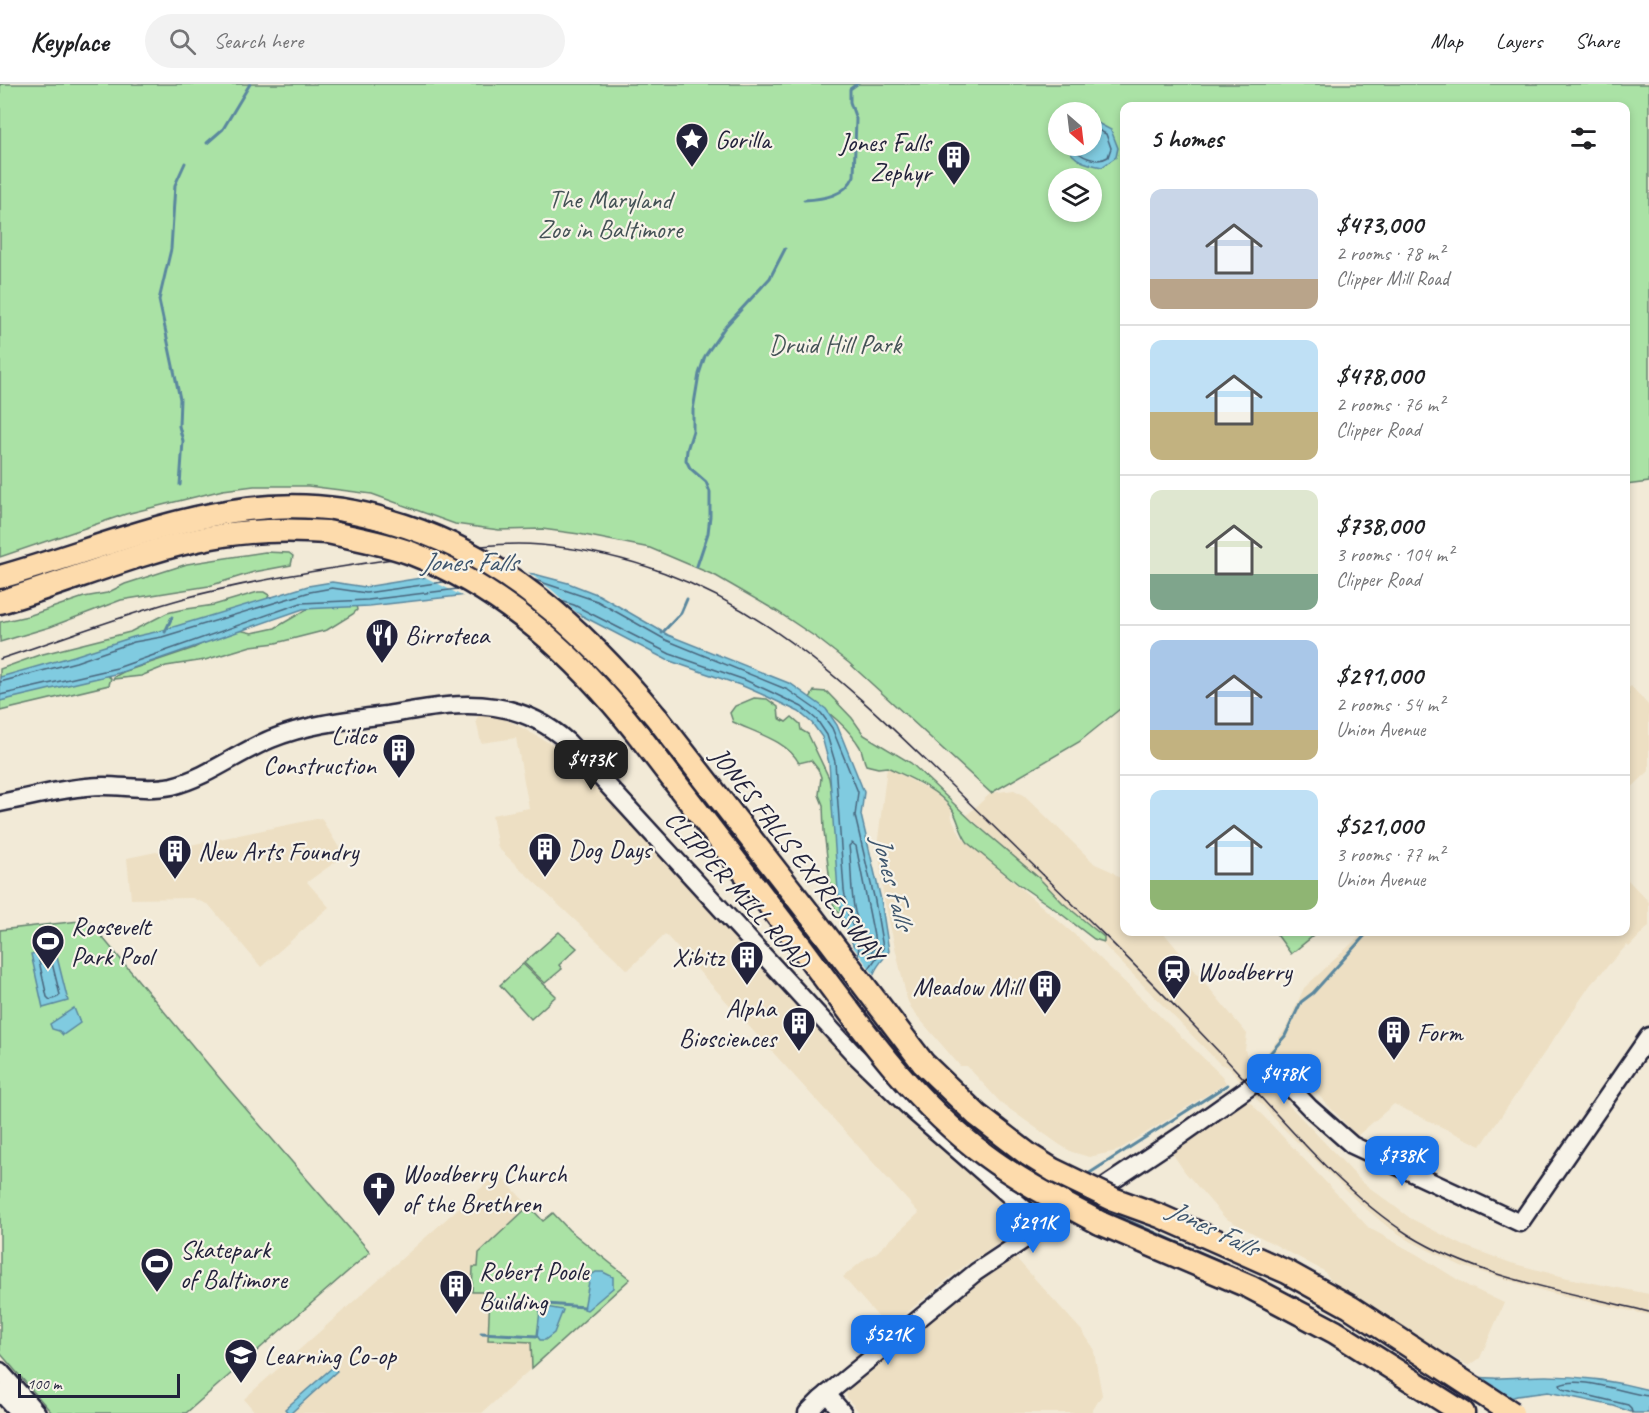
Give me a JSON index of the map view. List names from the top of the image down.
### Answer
{
  "streets": {
    "highway": ["JONES FALLS EXPRESSWAY"],
    "street": ["CLIPPER MILL ROAD"]
  },
  "water": ["Jones Falls"],
  "parks": ["The Maryland Zoo in Baltimore", "Druid Hill Park"],
  "places": {
    "place": ["Gorilla"],
    "building": [
      "Jones Falls Zephyr",
      "Lidco Construction",
      "Dog Days",
      "New Arts Foundry",
      "Xibitz",
      "Meadow Mill",
      "Alpha Biosciences",
      "Form",
      "Robert Poole Building"
    ],
    "restaurant": ["Birroteca"],
    "sports": ["Roosevelt Park Pool", "Skatepark of Baltimore"],
    "station": ["Woodberry"],
    "church": ["Woodberry Church of the Brethren"],
    "school or university": ["Learning Co-op"]
  },
  "scale_bar": "100 m",
  "north": "bottom right",
  "page": {
    "header": "Keyplace",
    "search": "Search here",
    "nav": ["Map", "Layers", "Share"],
    "heading": "5 homes",
    "list": [
      {
        "name": "$473,000",
        "note": "2 rooms · 78 m² · Clipper Mill Road"
      },
      {
        "name": "$478,000",
        "note": "2 rooms · 76 m² · Clipper Road"
      },
      {
        "name": "$738,000",
        "note": "3 rooms · 104 m² · Clipper Road"
      },
      {
        "name": "$291,000",
        "note": "2 rooms · 54 m² · Union Avenue"
      },
      {
        "name": "$521,000",
        "note": "3 rooms · 77 m² · Union Avenue"
      }
    ],
    "price": [
      "$473K",
      "$478K",
      "$738K",
      "$291K",
      "$521K"
    ],
    "scale": "100 m"
  }
}
